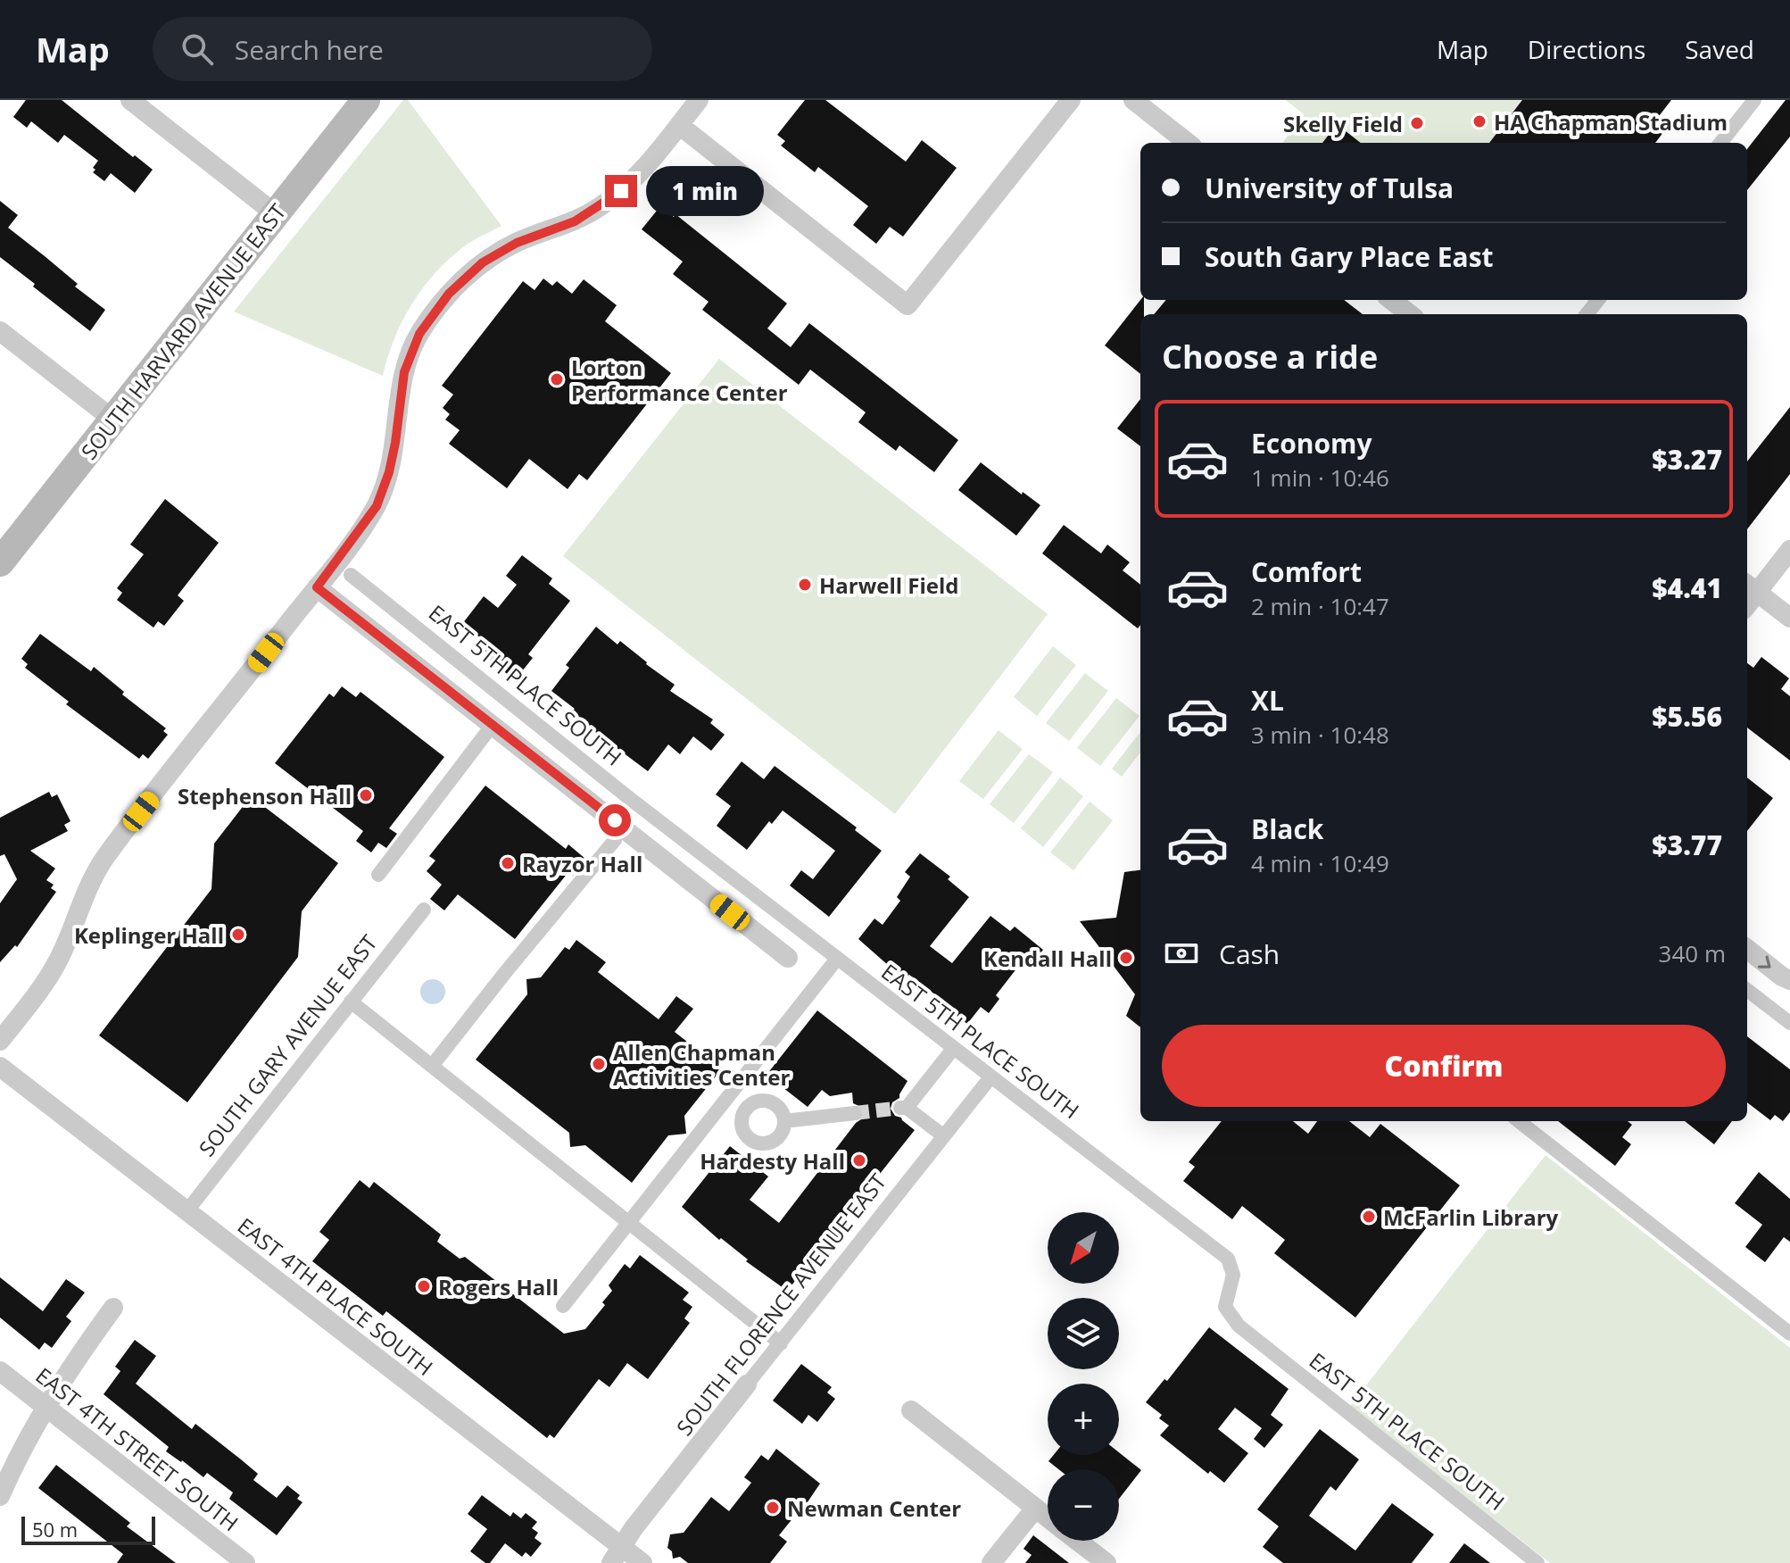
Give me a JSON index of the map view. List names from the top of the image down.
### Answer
{
  "streets": {
    "main road": ["SOUTH HARVARD AVENUE EAST"],
    "street": [
      "EAST 5TH PLACE SOUTH",
      "SOUTH GARY AVENUE EAST",
      "EAST 4TH PLACE SOUTH",
      "SOUTH FLORENCE AVENUE EAST",
      "EAST 4TH STREET SOUTH"
    ]
  },
  "crossings": [
    ["EAST 5TH PLACE SOUTH", "SOUTH FLORENCE AVENUE EAST"],
    ["SOUTH GARY AVENUE EAST", "EAST 4TH PLACE SOUTH"],
    ["EAST 4TH PLACE SOUTH", "SOUTH FLORENCE AVENUE EAST"]
  ],
  "places": [
    "HA Chapman Stadium",
    "Skelly Field",
    "Lorton Performance Center",
    "Harwell Field",
    "Stephenson Hall",
    "Rayzor Hall",
    "Keplinger Hall",
    "Kendall Hall",
    "Allen Chapman Activities Center",
    "Hardesty Hall",
    "McFarlin Library",
    "Rogers Hall",
    "Newman Center"
  ],
  "scale_bar": "50 m",
  "north": "bottom left",
  "page": {
    "header": "Map",
    "search": "Search here",
    "nav": ["Map", "Directions", "Saved"],
    "banner": ["University of Tulsa", "South Gary Place East"],
    "bubble": "1 min",
    "heading": "Choose a ride",
    "list": [
      {
        "name": "Economy",
        "note": "1 min · 10:46",
        "value": "$3.27"
      },
      {
        "name": "Comfort",
        "note": "2 min · 10:47",
        "value": "$4.41"
      },
      {
        "name": "XL",
        "note": "3 min · 10:48",
        "value": "$5.56"
      },
      {
        "name": "Black",
        "note": "4 min · 10:49",
        "value": "$3.77"
      }
    ],
    "pay": ["Cash", "340 m"],
    "buttons": "Confirm",
    "map_buttons": ["+", "−"],
    "scale": "50 m"
  }
}
